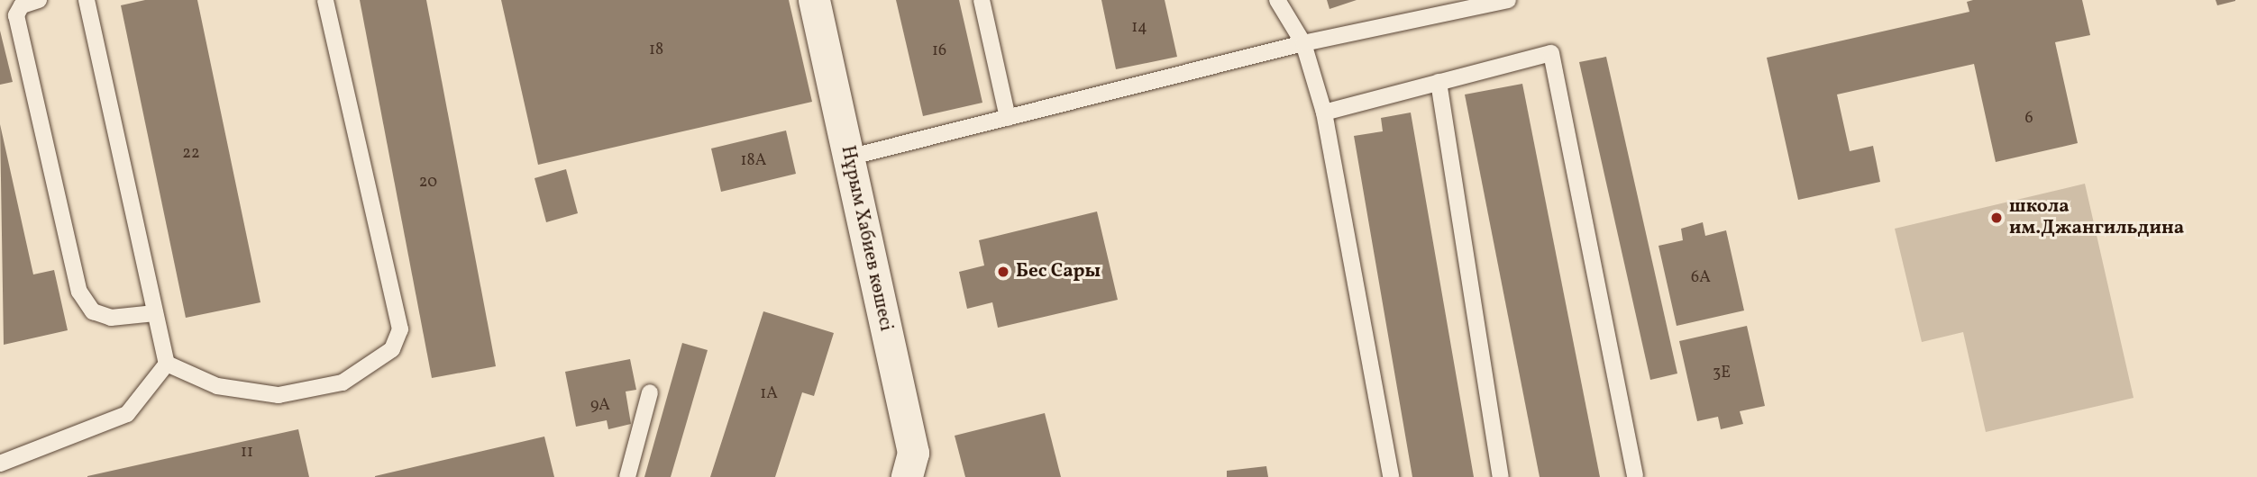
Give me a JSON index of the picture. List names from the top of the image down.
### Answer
{
  "streets": {
    "street": ["Нұрым Хабиев көшесі"]
  },
  "places": ["школа им.Джангильдина", "Бес Сары"],
  "house_numbers": [
    "14",
    "18",
    "16",
    "6",
    "22",
    "18А",
    "20",
    "6А",
    "3Е",
    "1А",
    "9А",
    "11"
  ]
}
